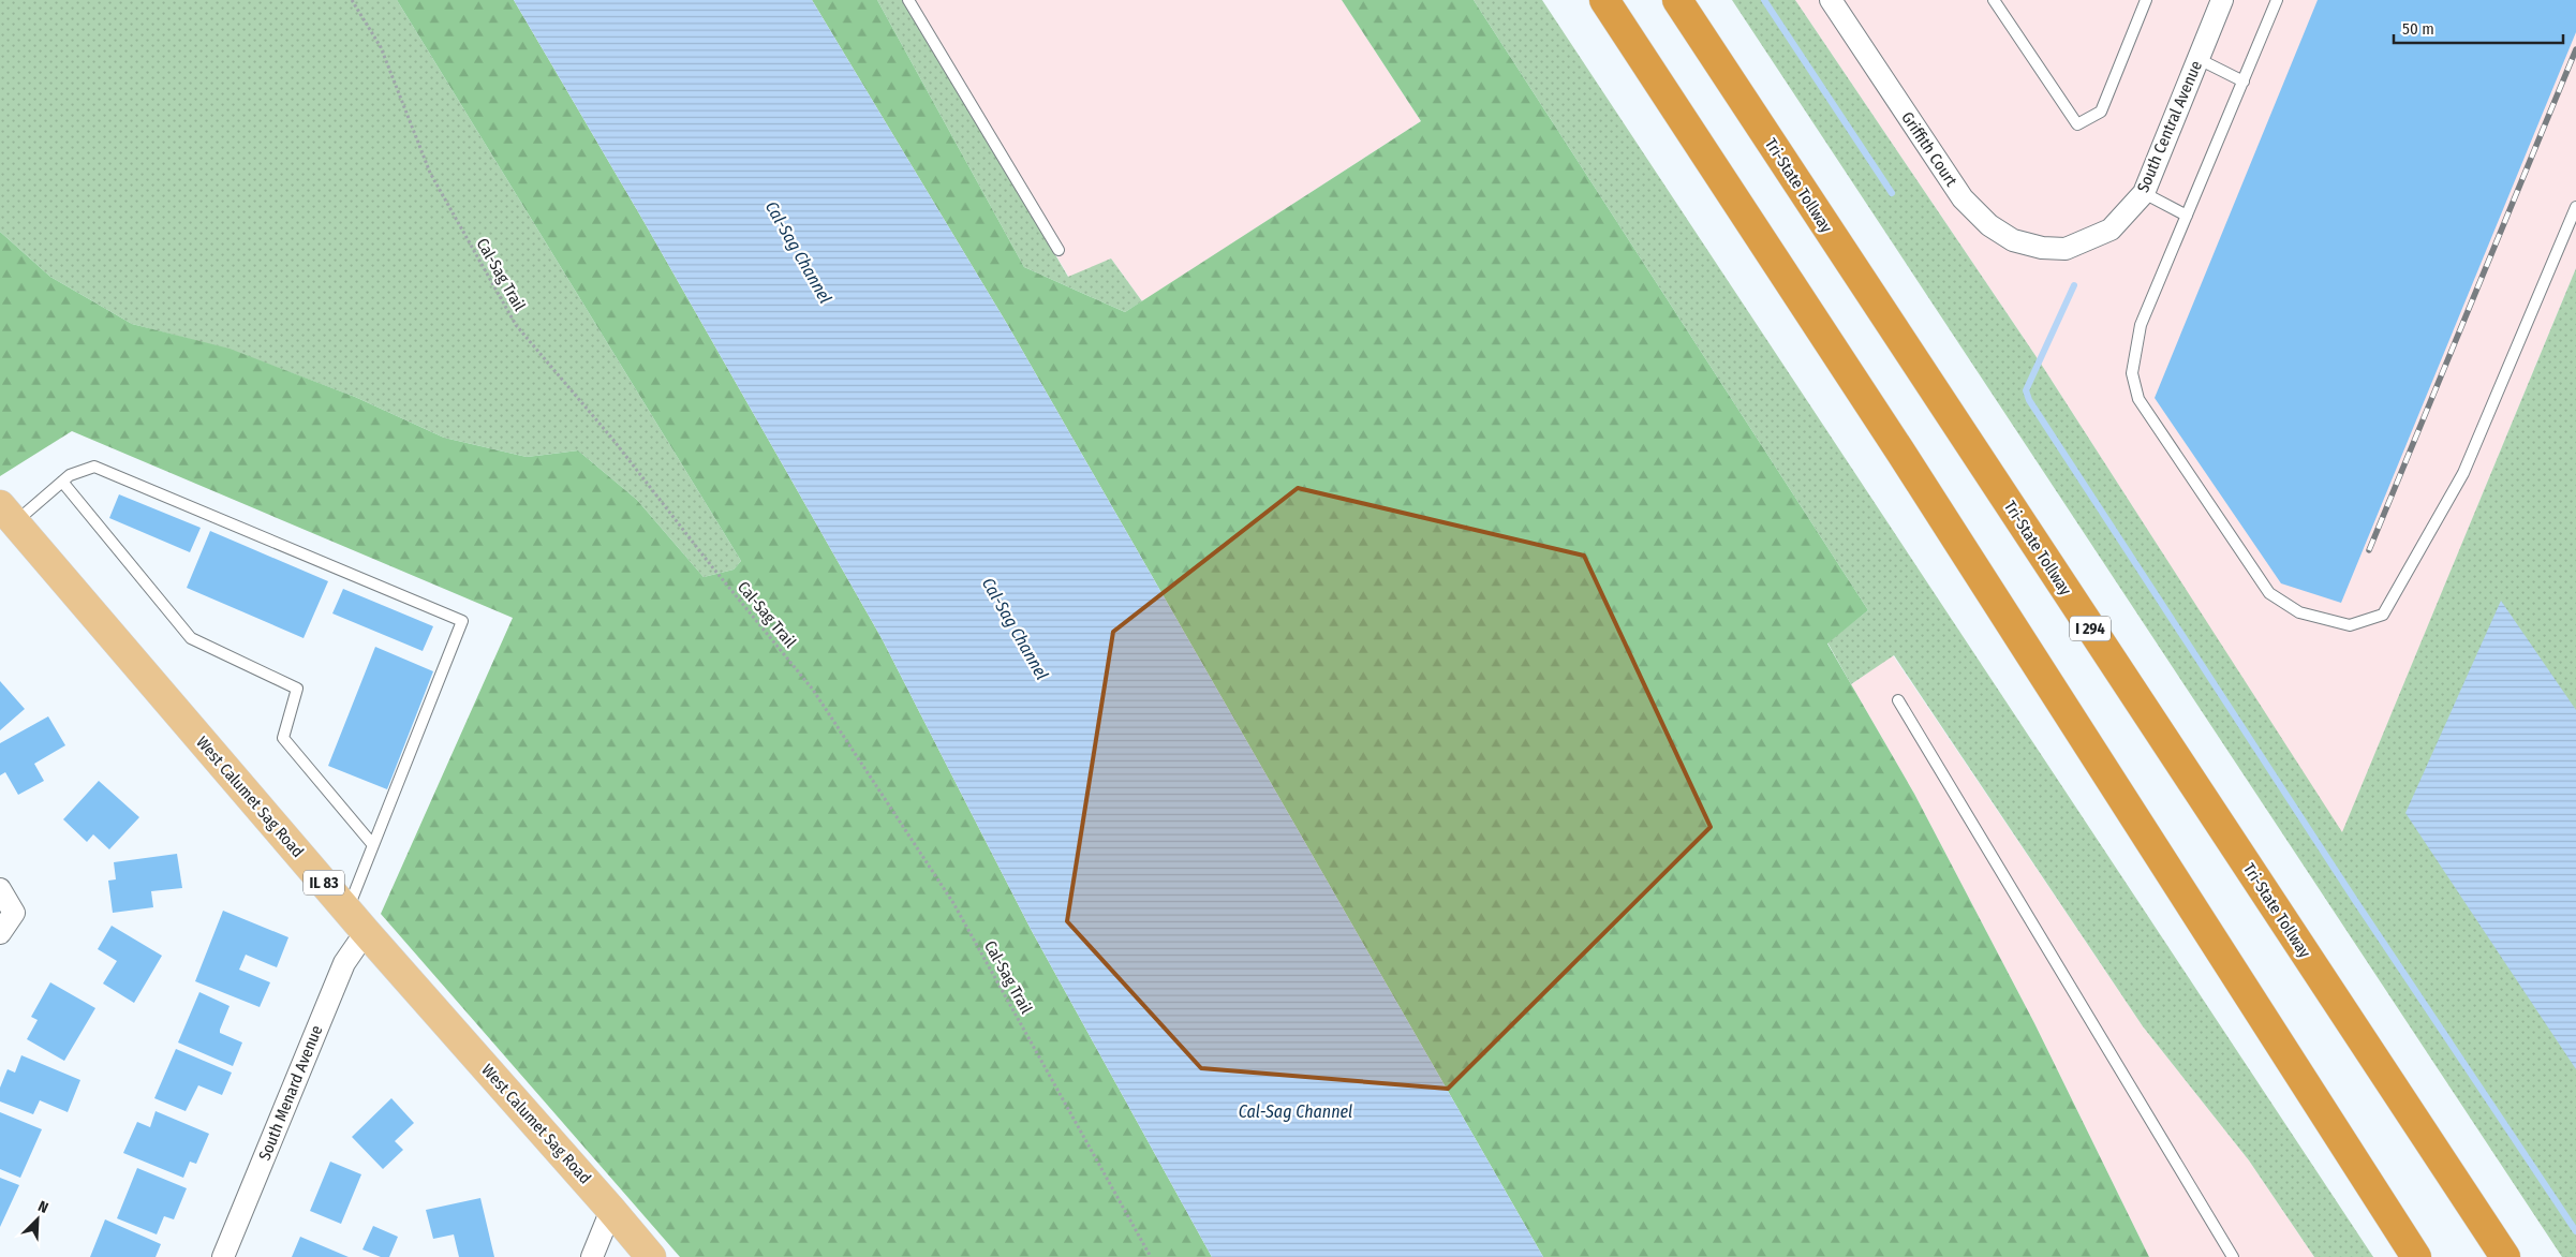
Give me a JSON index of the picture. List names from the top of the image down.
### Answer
{
  "streets": {
    "highway": ["Tri-State Tollway", "I 294"],
    "main road": ["West Calumet Sag Road", "IL 83"],
    "street": ["South Central Avenue", "Griffith Court", "South Menard Avenue"],
    "path": ["Cal-Sag Trail"]
  },
  "crossings": [
    ["South Central Avenue", "Griffith Court"],
    ["West Calumet Sag Road", "South Menard Avenue"]
  ],
  "water": ["Cal-Sag Channel"],
  "scale_bar": "50 m",
  "north": "top right"
}
